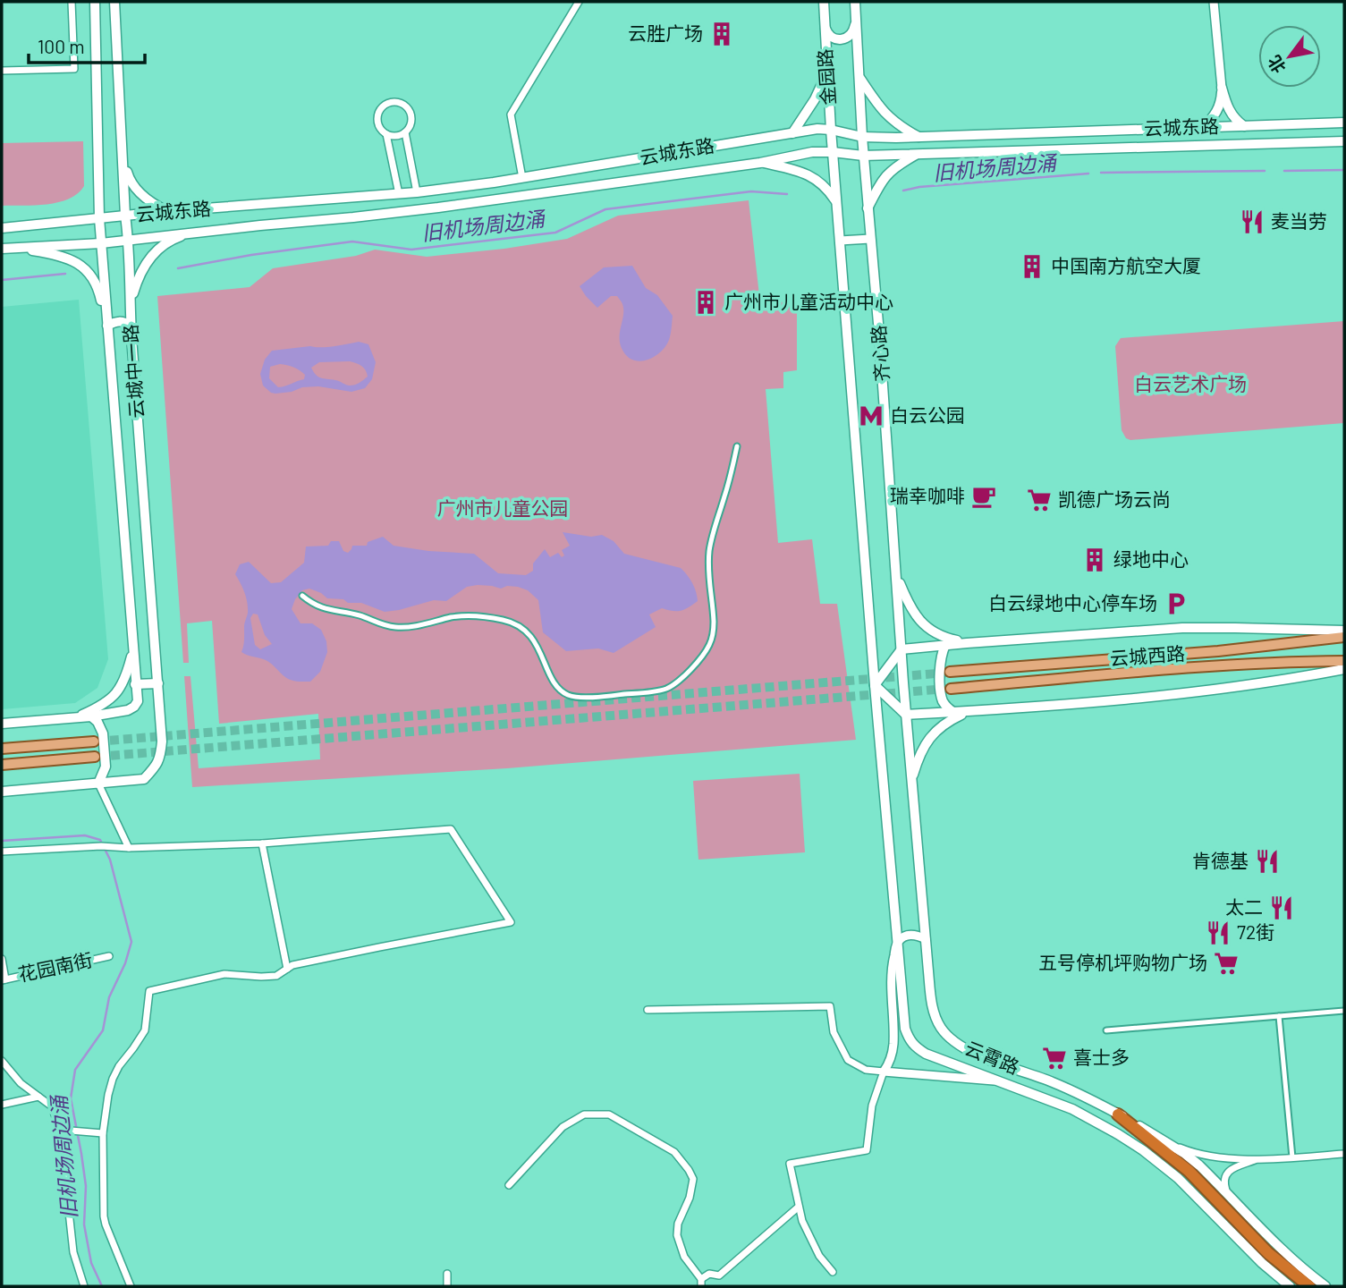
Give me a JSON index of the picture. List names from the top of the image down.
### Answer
{
  "streets": {
    "main road": [
      "金园路",
      "云城东路",
      "齐心路",
      "云城中一路",
      "云城西路",
      "云霄路"
    ],
    "street": ["花园南街"]
  },
  "crossings": [
    ["金园路", "云城东路"],
    ["金园路", "齐心路"],
    ["云城东路", "齐心路"],
    ["云城东路", "云城中一路"],
    ["齐心路", "云霄路"]
  ],
  "water": ["旧机场周边涌"],
  "parks": ["白云艺术广场", "广州市儿童公园"],
  "places": {
    "building": [
      "云胜广场",
      "中国南方航空大厦",
      "广州市儿童活动中心",
      "绿地中心"
    ],
    "restaurant": [
      "麦当劳",
      "肯德基",
      "太二",
      "72街"
    ],
    "metro station": ["白云公园"],
    "cafe": ["瑞幸咖啡"],
    "supermarket": ["凯德广场云尚", "五号停机坪购物广场", "喜士多"],
    "parking": ["白云绿地中心停车场"]
  },
  "scale_bar": "100 m",
  "north": "bottom left"
}
